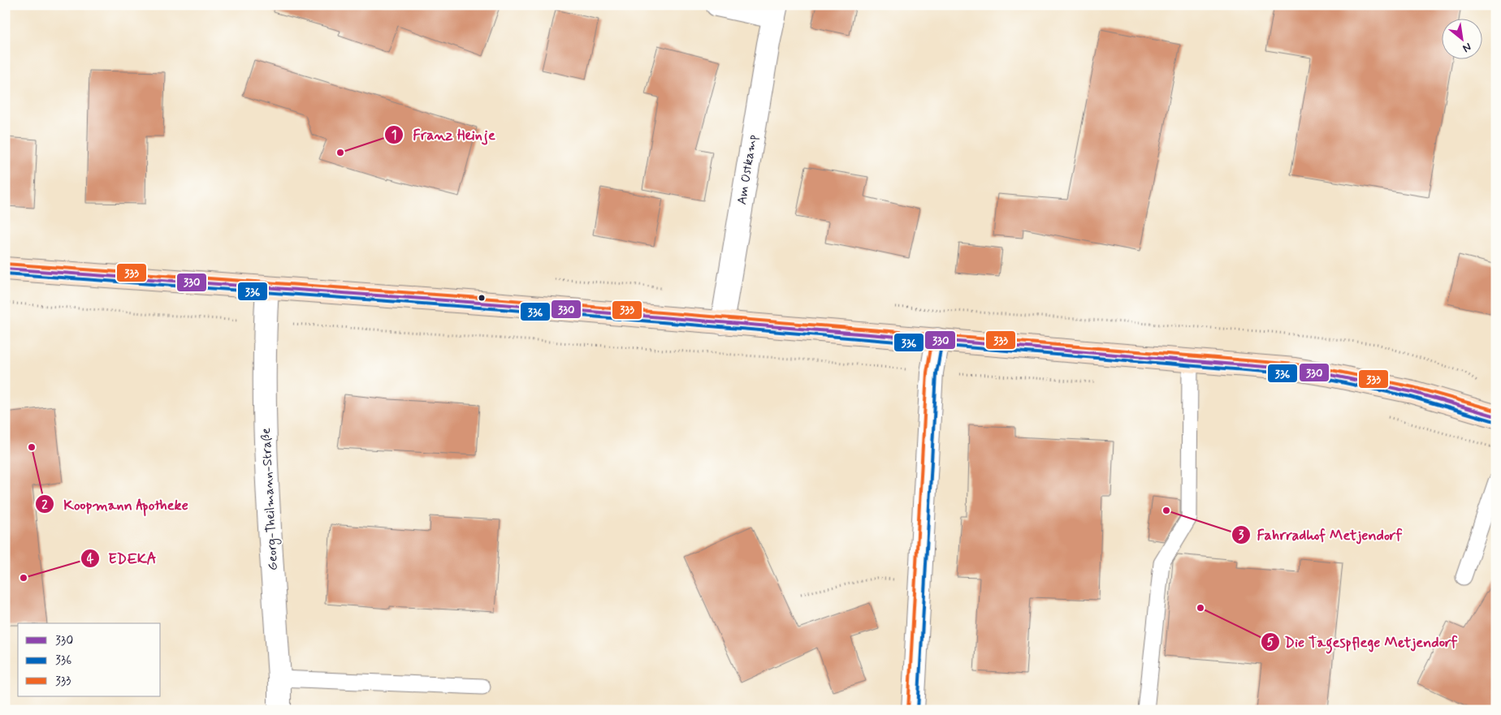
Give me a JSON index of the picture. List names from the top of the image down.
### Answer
{
  "streets": {
    "street": ["Am Ostkamp", "Georg-Theilmann-Straße"]
  },
  "places": [
    "Franz Heinje",
    "Koopmann Apotheke",
    "Fahrradhof Metjendorf",
    "EDEKA",
    "Die Tagespflege Metjendorf"
  ],
  "lines": ["transit line 333", "transit line 330", "transit line 336"],
  "legend": ["330", "336", "333"],
  "north": "bottom right"
}
